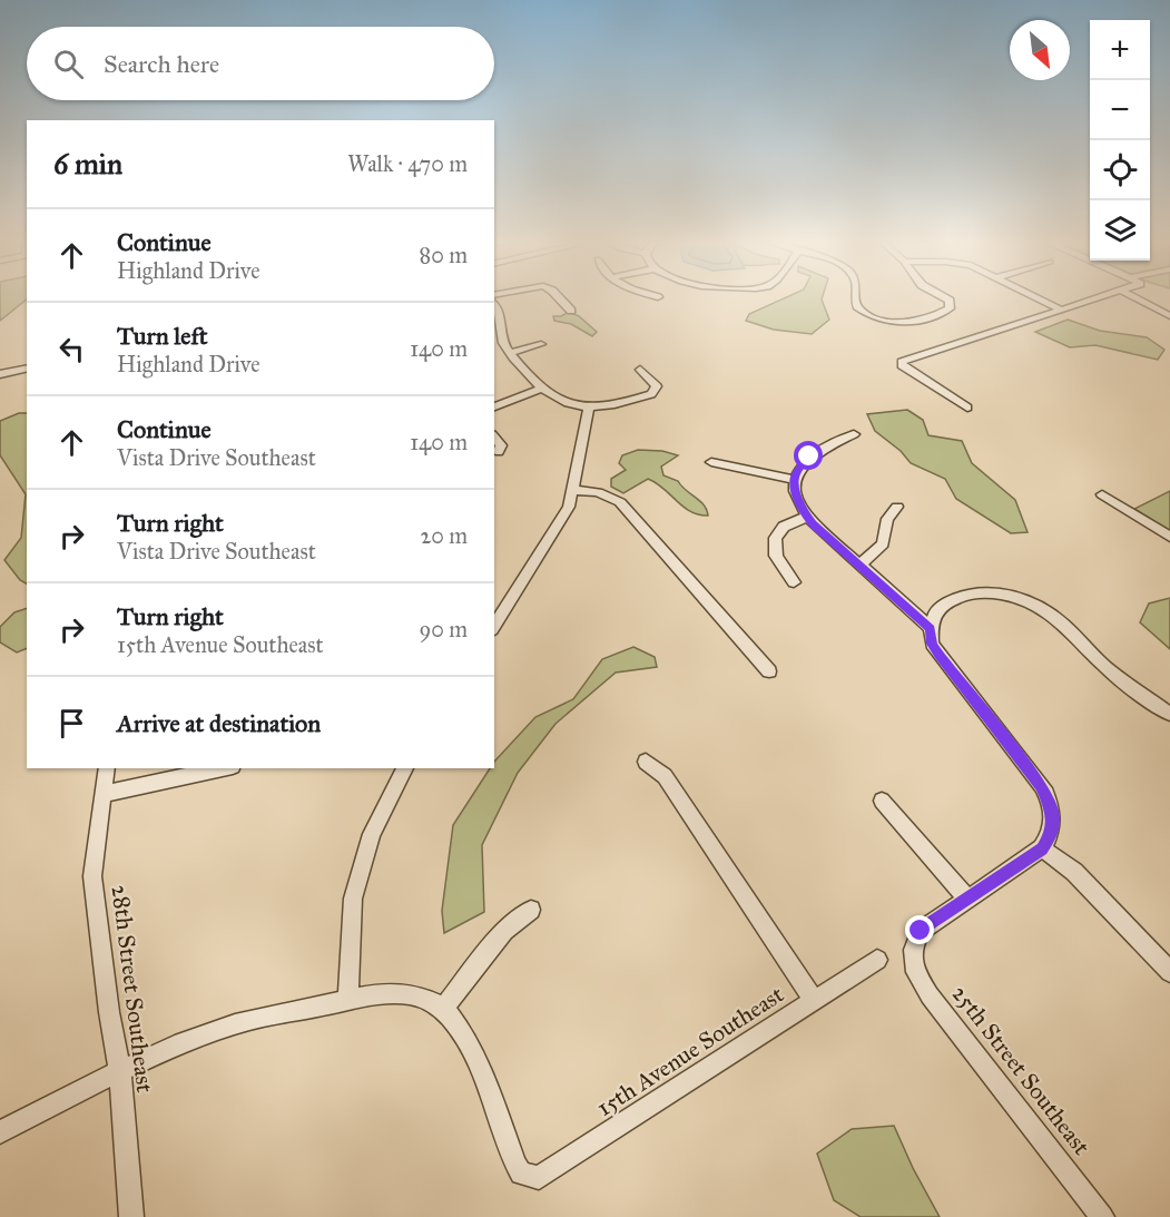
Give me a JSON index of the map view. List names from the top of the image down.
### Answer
{
  "streets": {
    "street": ["28th Street Southeast", "15th Avenue Southeast", "25th Street Southeast"]
  },
  "north": "bottom right",
  "page": {
    "map_buttons": ["+", "−"],
    "search": "Search here",
    "heading": ["6 min", "Walk · 470 m"],
    "list": [
      ["Continue", "Highland Drive", "80 m"],
      ["Turn left", "Highland Drive", "140 m"],
      ["Continue", "Vista Drive Southeast", "140 m"],
      ["Turn right", "Vista Drive Southeast", "20 m"],
      ["Turn right", "15th Avenue Southeast", "90 m"],
      "Arrive at destination"
    ]
  }
}
